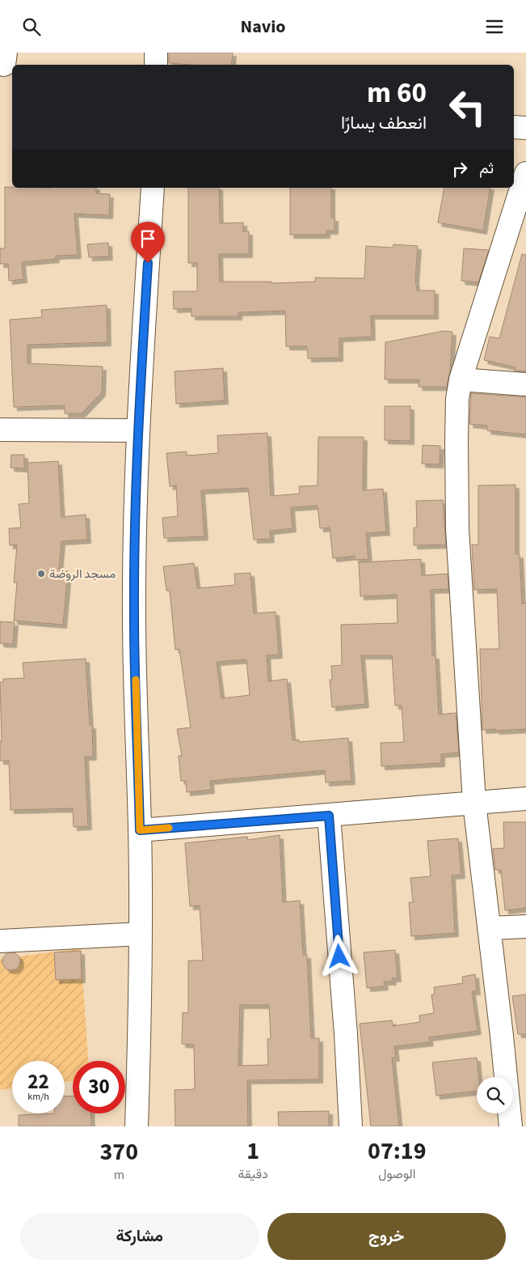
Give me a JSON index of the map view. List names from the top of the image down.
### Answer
{
  "places": ["مسجد الروضة"],
  "page": {
    "header": "Navio",
    "turn": ["60 m", "انعطف يسارًا"],
    "then": "ثم",
    "speed": "22 km/h",
    "limit": "30",
    "eta": [
      "07:19",
      "الوصول",
      "1",
      "دقيقة",
      "370",
      "m"
    ],
    "buttons": ["خروج", "مشاركة"]
  }
}
